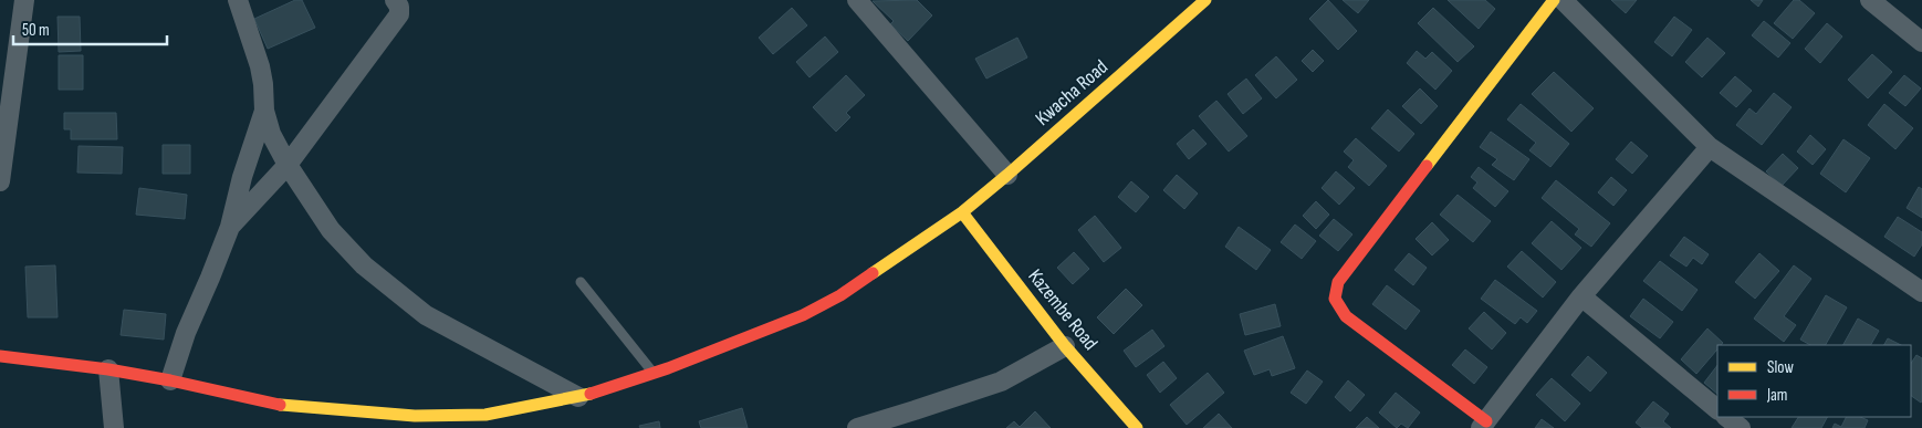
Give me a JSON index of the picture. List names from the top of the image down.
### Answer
{
  "streets": {
    "street": ["Kwacha Road", "Kazembe Road"]
  },
  "crossings": [
    ["Kwacha Road", "Kazembe Road"]
  ],
  "legend": ["Slow", "Jam"],
  "scale_bar": "50 m"
}
